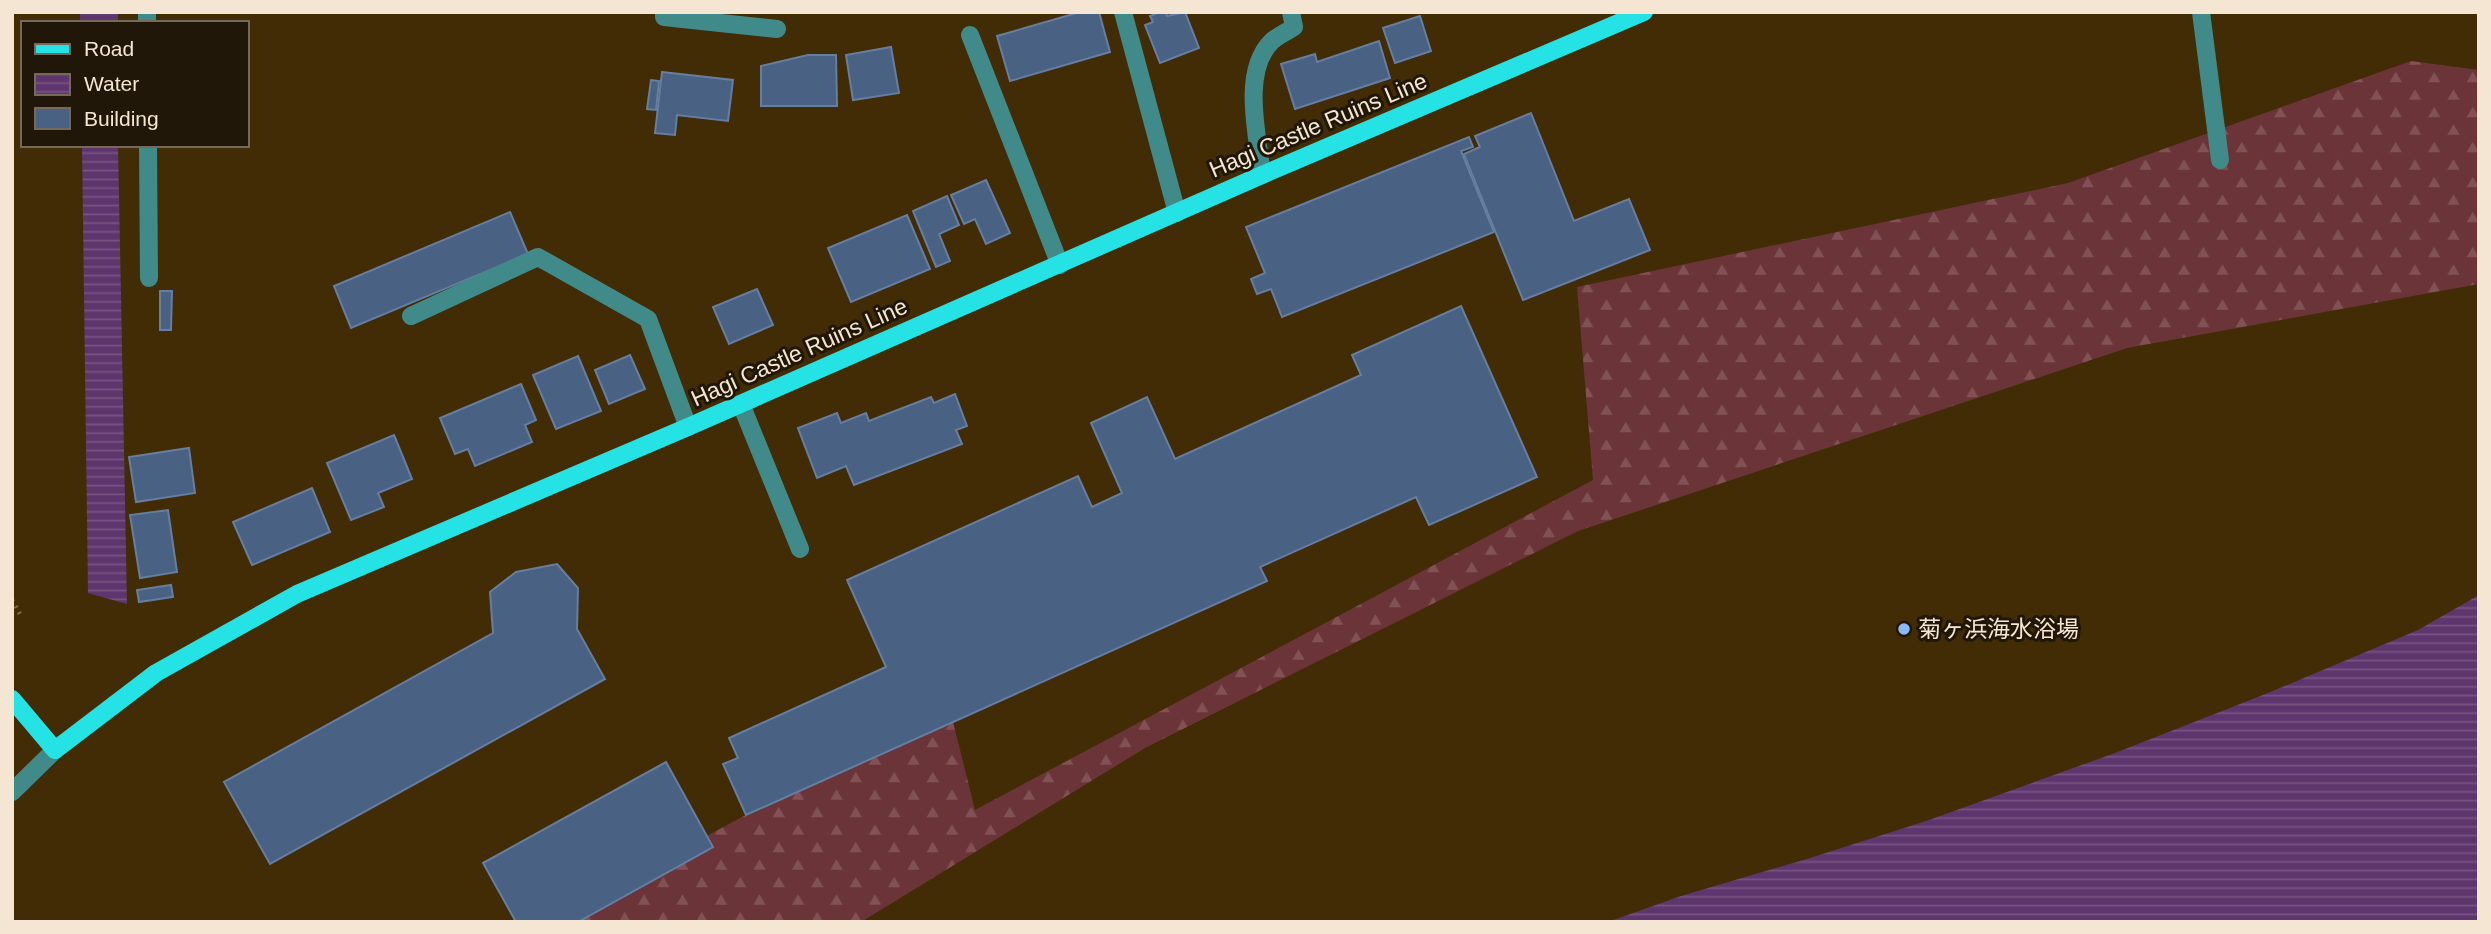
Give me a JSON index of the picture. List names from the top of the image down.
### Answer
{
  "streets": {
    "main road": ["Hagi Castle Ruins Line"]
  },
  "places": ["菊ヶ浜海水浴場"],
  "legend": ["Road", "Water", "Building"]
}
